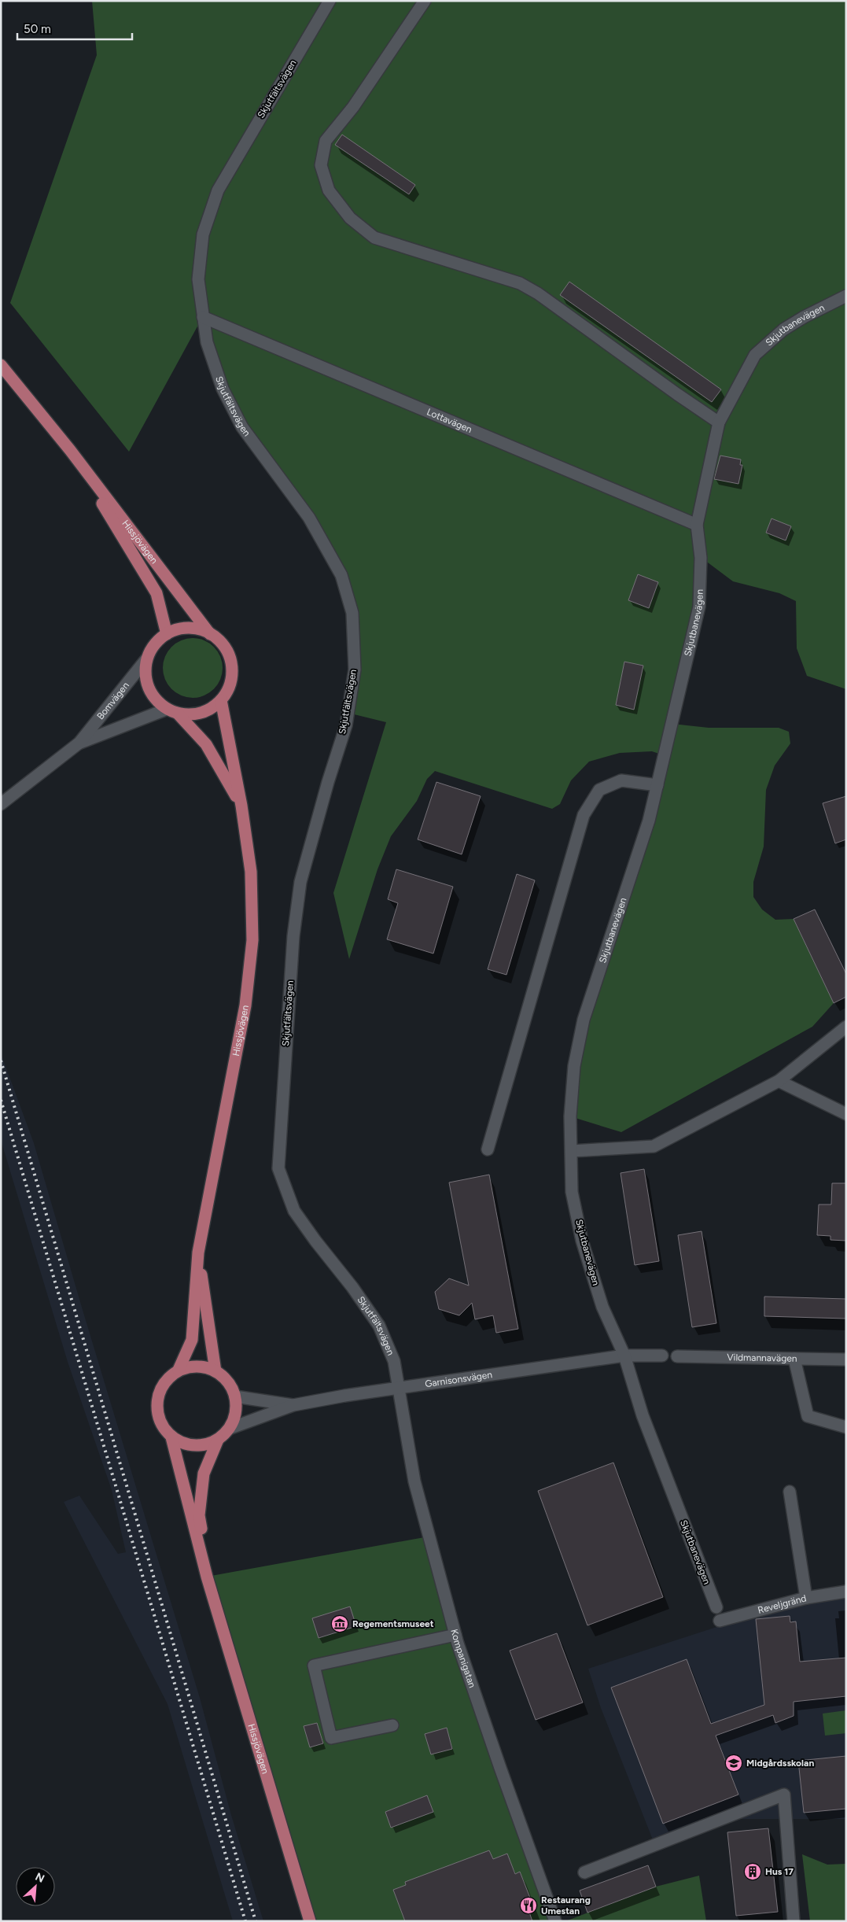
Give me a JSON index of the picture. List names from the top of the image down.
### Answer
{
  "streets": {
    "main road": ["Hissjövägen"],
    "street": [
      "Skjutfältsvägen",
      "Skjutbanevägen",
      "Lottavägen",
      "Bomvägen",
      "Vildmannavägen",
      "Garnisonsvägen",
      "Reveljgränd",
      "Kompanigatan"
    ]
  },
  "crossings": [
    ["Skjutfältsvägen", "Lottavägen"],
    ["Skjutfältsvägen", "Garnisonsvägen"],
    ["Skjutfältsvägen", "Kompanigatan"],
    ["Skjutbanevägen", "Lottavägen"],
    ["Skjutbanevägen", "Garnisonsvägen"],
    ["Hissjövägen", "Bomvägen"],
    ["Hissjövägen", "Garnisonsvägen"],
    ["Garnisonsvägen", "Kompanigatan"]
  ],
  "places": {
    "museum": ["Regementsmuseet"],
    "school or university": ["Midgårdsskolan"],
    "building": ["Hus 17"],
    "restaurant": ["Restaurang Umestan"]
  },
  "scale_bar": "50 m",
  "north": "top right"
}
